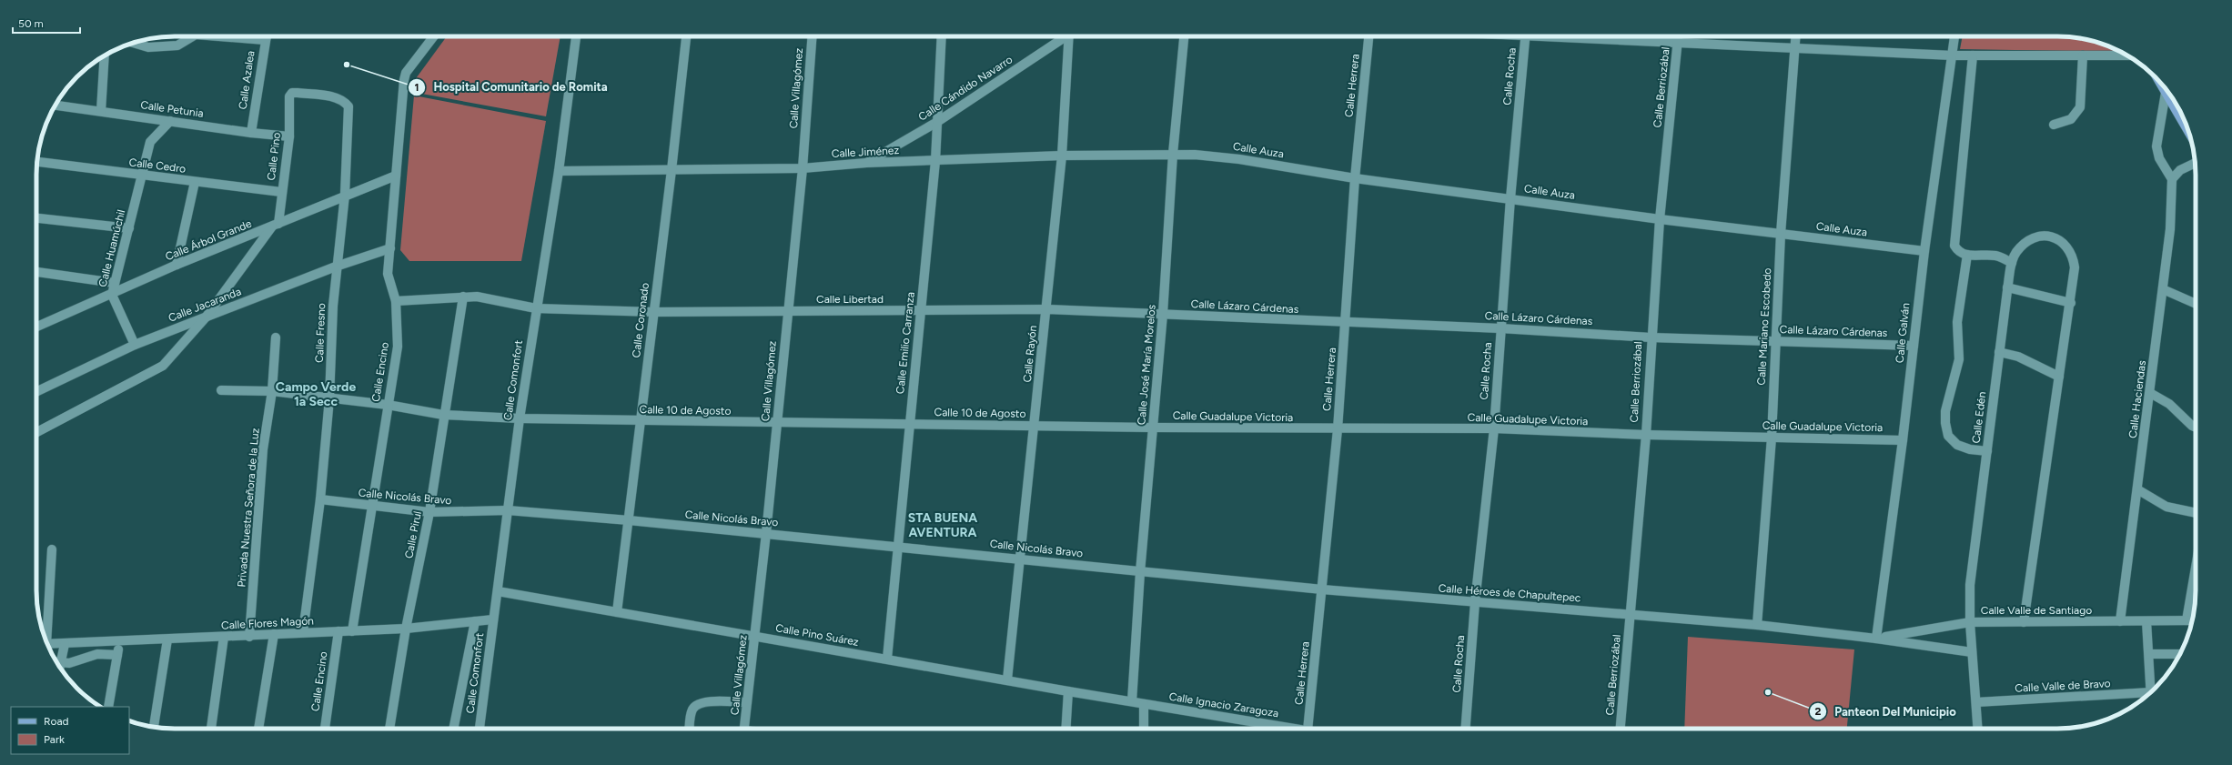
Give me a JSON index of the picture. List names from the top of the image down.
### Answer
{
  "streets": {
    "street": [
      "Calle Rocha",
      "Calle Azalea",
      "Calle Herrera",
      "Calle Berriozábal",
      "Calle Villagómez",
      "Calle Cándido Navarro",
      "Calle Petunia",
      "Calle Auza",
      "Calle Jiménez",
      "Calle Pino",
      "Calle Cedro",
      "Calle Árbol Grande",
      "Calle Huamúchil",
      "Calle Libertad",
      "Calle Jacaranda",
      "Calle Lázaro Cárdenas",
      "Calle Coronado",
      "Calle Mariano Escobedo",
      "Calle Fresno",
      "Calle Galván",
      "Calle Emilio Carranza",
      "Calle Rayón",
      "Calle José María Morelos",
      "Calle Encino",
      "Calle Comonfort",
      "Calle Haciendas",
      "Calle 10 de Agosto",
      "Calle Guadalupe Victoria",
      "Calle Edén",
      "Calle Nicolás Bravo",
      "Privada Nuestra Señora de la Luz",
      "Calle Pirul",
      "Calle Héroes de Chapultepec",
      "Calle Valle de Santiago",
      "Calle Flores Magón",
      "Calle Pino Suárez",
      "Calle Valle de Bravo",
      "Calle Ignacio Zaragoza"
    ]
  },
  "crossings": [
    ["Calle Rocha", "Calle Auza"],
    ["Calle Rocha", "Calle Lázaro Cárdenas"],
    ["Calle Rocha", "Calle Guadalupe Victoria"],
    ["Calle Rocha", "Calle Héroes de Chapultepec"],
    ["Calle Azalea", "Calle Petunia"],
    ["Calle Herrera", "Calle Auza"],
    ["Calle Herrera", "Calle Lázaro Cárdenas"],
    ["Calle Herrera", "Calle Guadalupe Victoria"],
    ["Calle Herrera", "Calle Héroes de Chapultepec"],
    ["Calle Berriozábal", "Calle Auza"],
    ["Calle Berriozábal", "Calle Lázaro Cárdenas"],
    ["Calle Berriozábal", "Calle Guadalupe Victoria"],
    ["Calle Berriozábal", "Calle Héroes de Chapultepec"],
    ["Calle Villagómez", "Calle Jiménez"],
    ["Calle Villagómez", "Calle Libertad"],
    ["Calle Villagómez", "Calle 10 de Agosto"],
    ["Calle Villagómez", "Calle Nicolás Bravo"],
    ["Calle Villagómez", "Calle Pino Suárez"],
    ["Calle Cándido Navarro", "Calle Jiménez"],
    ["Calle Cándido Navarro", "Calle Emilio Carranza"],
    ["Calle Petunia", "Calle Pino"],
    ["Calle Petunia", "Calle Huamúchil"],
    ["Calle Auza", "Calle Jiménez"],
    ["Calle Auza", "Calle Mariano Escobedo"],
    ["Calle Auza", "Calle Galván"],
    ["Calle Auza", "Calle José María Morelos"],
    ["Calle Jiménez", "Calle Coronado"],
    ["Calle Jiménez", "Calle Emilio Carranza"],
    ["Calle Jiménez", "Calle Rayón"],
    ["Calle Jiménez", "Calle José María Morelos"],
    ["Calle Jiménez", "Calle Comonfort"],
    ["Calle Pino", "Calle Cedro"],
    ["Calle Pino", "Calle Árbol Grande"],
    ["Calle Pino", "Calle Fresno"],
    ["Calle Cedro", "Calle Huamúchil"],
    ["Calle Árbol Grande", "Calle Huamúchil"],
    ["Calle Árbol Grande", "Calle Fresno"],
    ["Calle Árbol Grande", "Calle Encino"],
    ["Calle Huamúchil", "Calle Jacaranda"],
    ["Calle Libertad", "Calle Lázaro Cárdenas"],
    ["Calle Libertad", "Calle Coronado"],
    ["Calle Libertad", "Calle Emilio Carranza"],
    ["Calle Libertad", "Calle Rayón"],
    ["Calle Libertad", "Calle José María Morelos"],
    ["Calle Libertad", "Calle Encino"],
    ["Calle Libertad", "Calle Comonfort"],
    ["Calle Libertad", "Calle Pirul"],
    ["Calle Jacaranda", "Calle Fresno"],
    ["Calle Jacaranda", "Calle Encino"],
    ["Calle Lázaro Cárdenas", "Calle Mariano Escobedo"],
    ["Calle Lázaro Cárdenas", "Calle Galván"],
    ["Calle Lázaro Cárdenas", "Calle José María Morelos"],
    ["Calle Coronado", "Calle 10 de Agosto"],
    ["Calle Coronado", "Calle Nicolás Bravo"],
    ["Calle Coronado", "Calle Pino Suárez"],
    ["Calle Mariano Escobedo", "Calle Guadalupe Victoria"],
    ["Calle Mariano Escobedo", "Calle Héroes de Chapultepec"],
    ["Calle Fresno", "Calle 10 de Agosto"],
    ["Calle Fresno", "Calle Nicolás Bravo"],
    ["Calle Fresno", "Calle Flores Magón"],
    ["Calle Galván", "Calle Guadalupe Victoria"],
    ["Calle Galván", "Calle Héroes de Chapultepec"],
    ["Calle Galván", "Calle Valle de Santiago"],
    ["Calle Emilio Carranza", "Calle 10 de Agosto"],
    ["Calle Emilio Carranza", "Calle Nicolás Bravo"],
    ["Calle Emilio Carranza", "Calle Pino Suárez"],
    ["Calle Rayón", "Calle 10 de Agosto"],
    ["Calle Rayón", "Calle Nicolás Bravo"],
    ["Calle Rayón", "Calle Pino Suárez"],
    ["Calle José María Morelos", "Calle 10 de Agosto"],
    ["Calle José María Morelos", "Calle Guadalupe Victoria"],
    ["Calle José María Morelos", "Calle Nicolás Bravo"],
    ["Calle José María Morelos", "Calle Héroes de Chapultepec"],
    ["Calle José María Morelos", "Calle Pino Suárez"],
    ["Calle José María Morelos", "Calle Ignacio Zaragoza"],
    ["Calle Encino", "Calle 10 de Agosto"],
    ["Calle Encino", "Calle Nicolás Bravo"],
    ["Calle Encino", "Calle Flores Magón"],
    ["Calle Comonfort", "Calle 10 de Agosto"],
    ["Calle Comonfort", "Calle Nicolás Bravo"],
    ["Calle Comonfort", "Calle Flores Magón"],
    ["Calle Comonfort", "Calle Pino Suárez"],
    ["Calle Haciendas", "Calle Valle de Santiago"],
    ["Calle 10 de Agosto", "Calle Guadalupe Victoria"],
    ["Calle 10 de Agosto", "Privada Nuestra Señora de la Luz"],
    ["Calle 10 de Agosto", "Calle Pirul"],
    ["Calle Edén", "Calle Valle de Santiago"],
    ["Calle Edén", "Calle Valle de Bravo"],
    ["Calle Nicolás Bravo", "Calle Pirul"],
    ["Calle Nicolás Bravo", "Calle Héroes de Chapultepec"],
    ["Privada Nuestra Señora de la Luz", "Calle Flores Magón"],
    ["Calle Pirul", "Calle Flores Magón"],
    ["Calle Héroes de Chapultepec", "Calle Valle de Santiago"],
    ["Calle Pino Suárez", "Calle Ignacio Zaragoza"]
  ],
  "districts": ["Campo Verde 1a Secc", "STA BUENA AVENTURA"],
  "places": ["Hospital Comunitario de Romita", "Panteon Del Municipio"],
  "legend": ["Road", "Park"],
  "scale_bar": "50 m"
}
